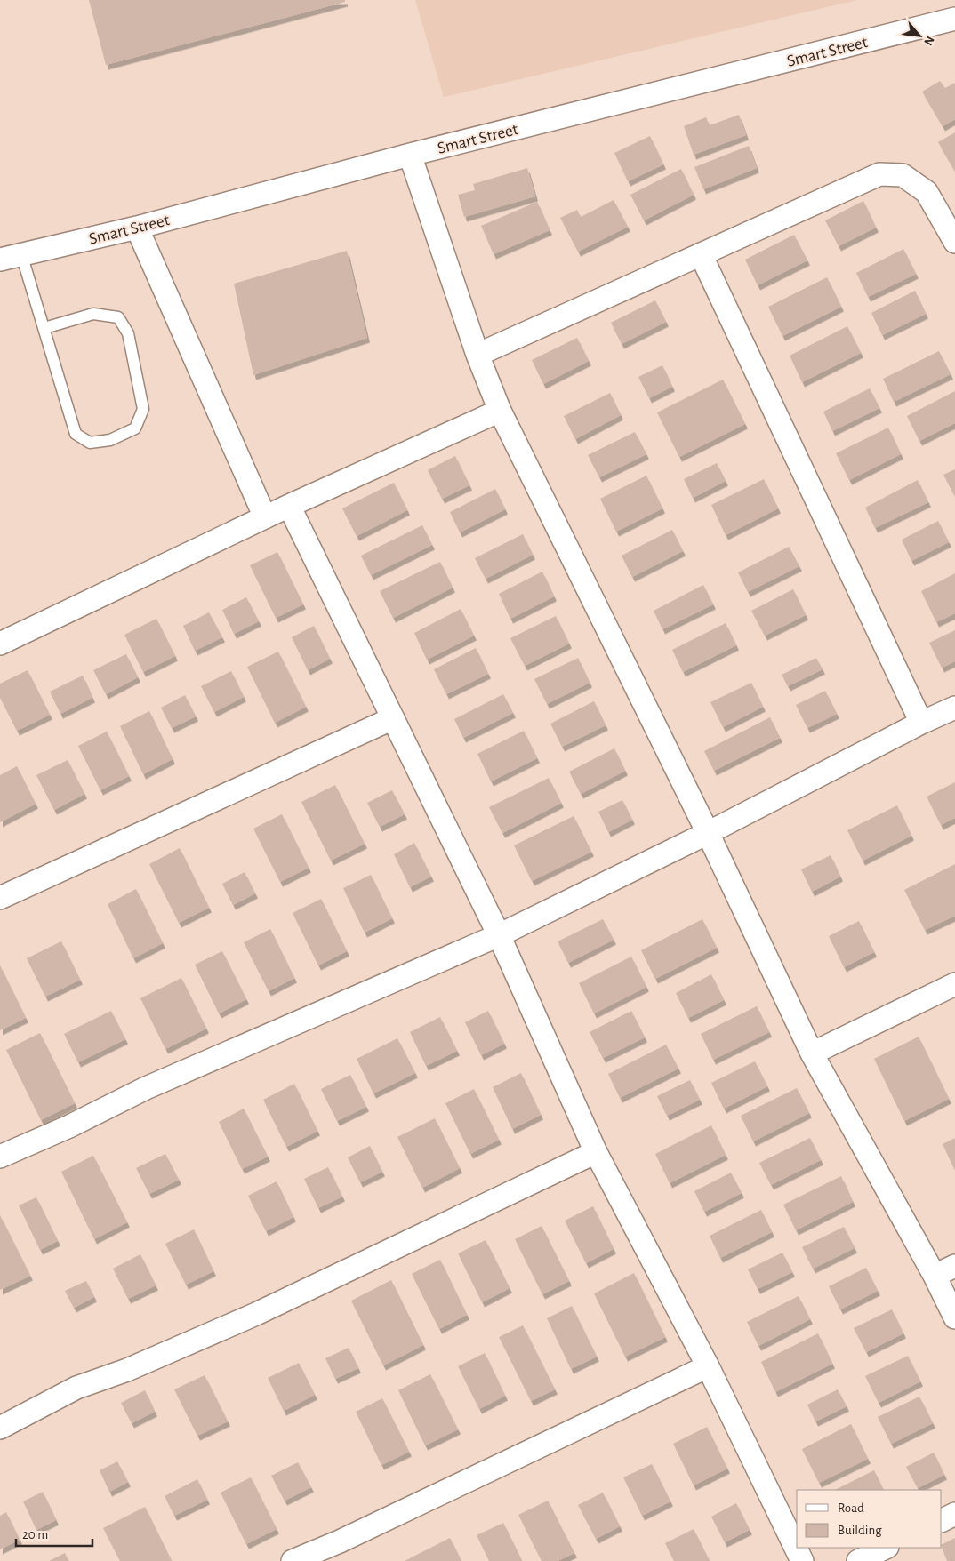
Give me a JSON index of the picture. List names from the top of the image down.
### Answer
{
  "streets": {
    "street": ["Smart Street"]
  },
  "legend": ["Road", "Building"],
  "scale_bar": "20 m",
  "north": "bottom right"
}
